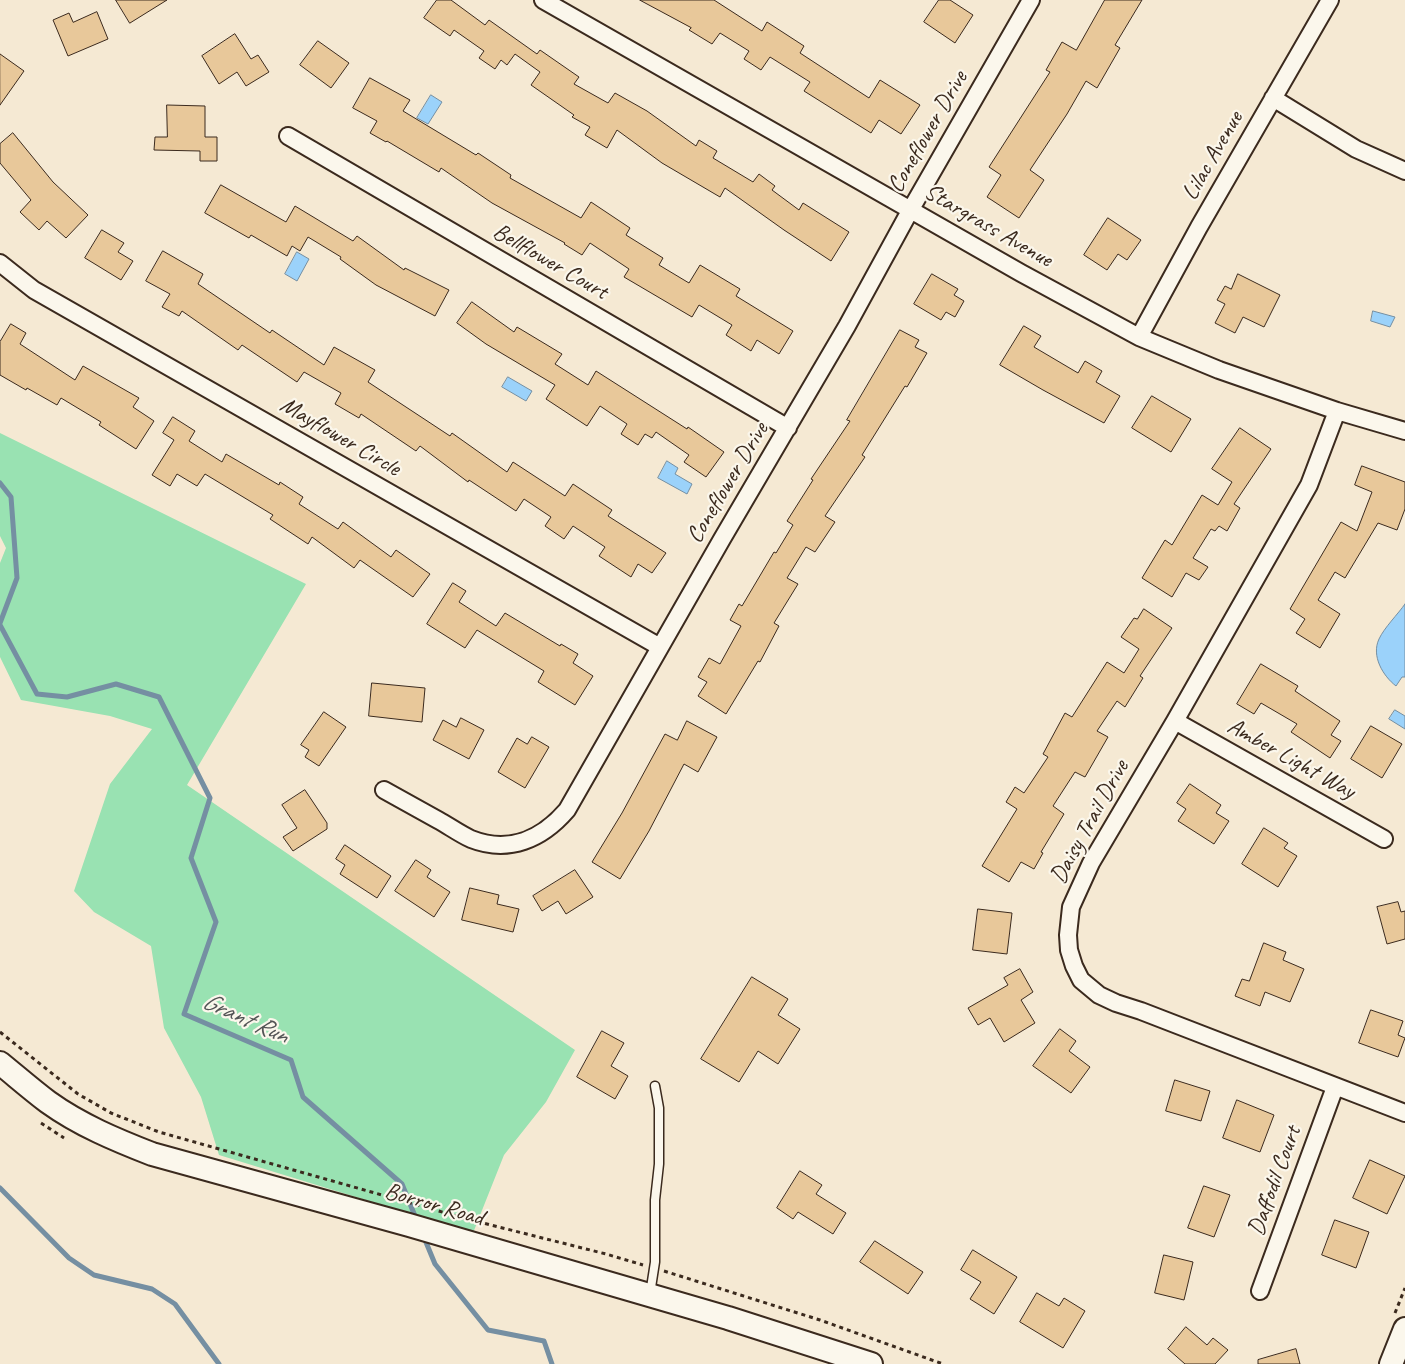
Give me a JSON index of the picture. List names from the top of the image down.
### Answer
{
  "streets": {
    "street": [
      "Coneflower Drive",
      "Lilac Avenue",
      "Stargrass Avenue",
      "Bellflower Court",
      "Mayflower Circle",
      "Amber Light Way",
      "Daisy Trail Drive",
      "Daffodil Court",
      "Borror Road"
    ]
  },
  "crossings": [
    ["Coneflower Drive", "Stargrass Avenue"],
    ["Coneflower Drive", "Bellflower Court"],
    ["Coneflower Drive", "Mayflower Circle"],
    ["Lilac Avenue", "Stargrass Avenue"],
    ["Stargrass Avenue", "Daisy Trail Drive"],
    ["Amber Light Way", "Daisy Trail Drive"],
    ["Daisy Trail Drive", "Daffodil Court"]
  ],
  "water": ["Grant Run"]
}
